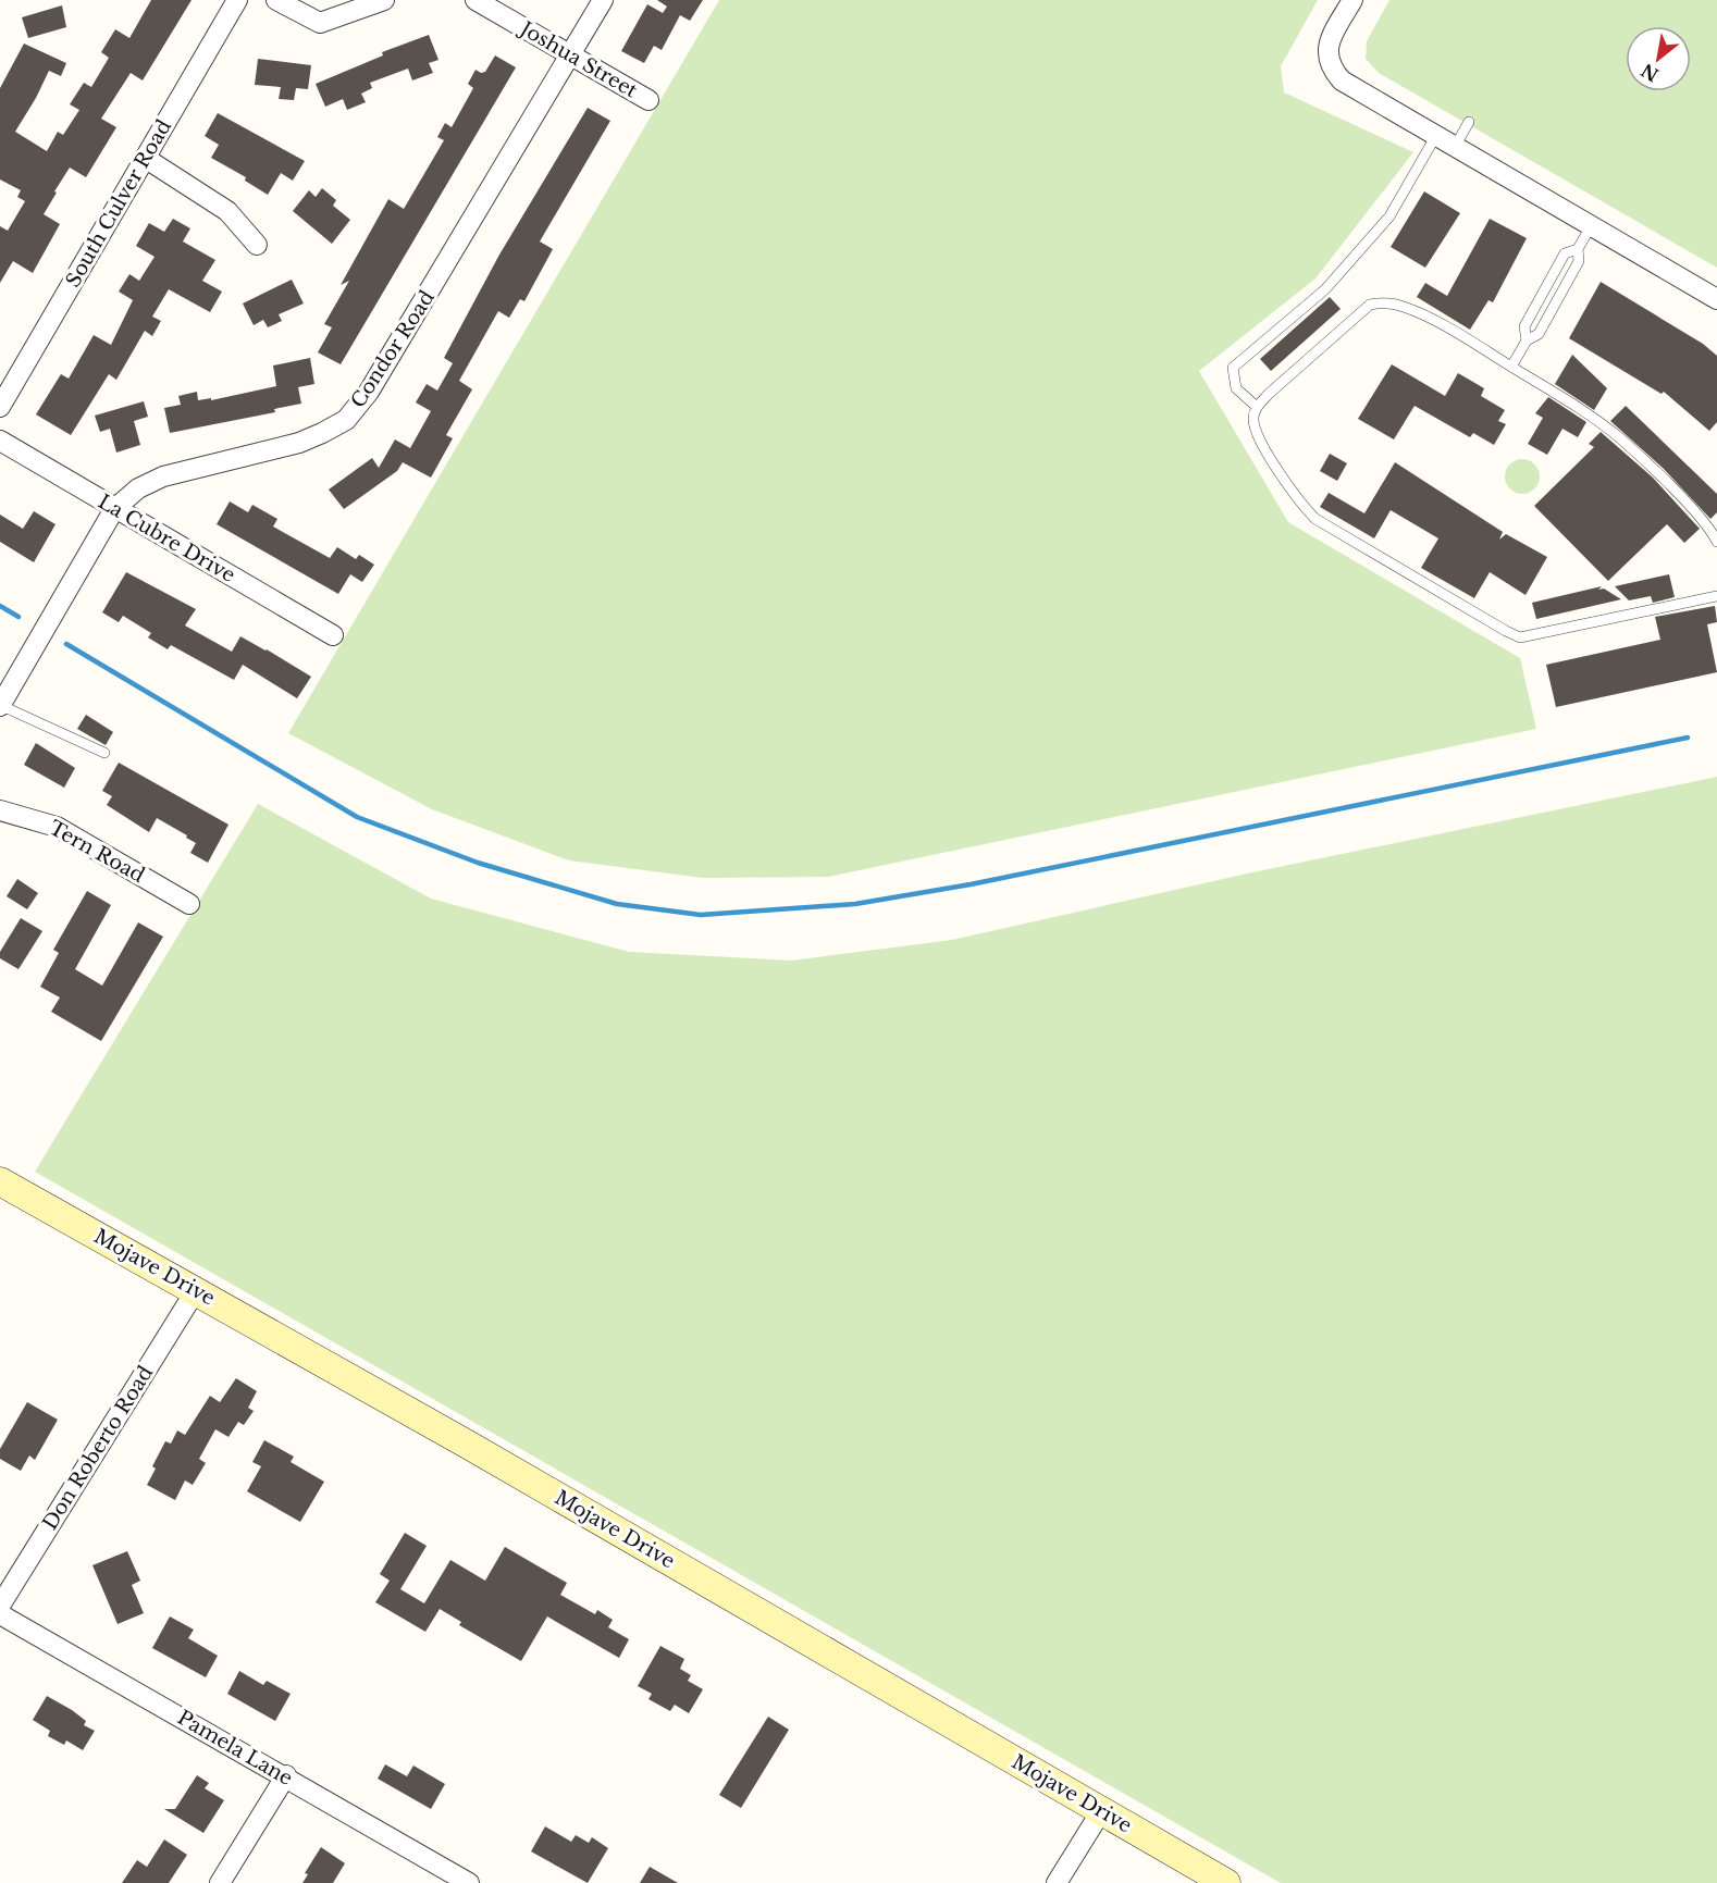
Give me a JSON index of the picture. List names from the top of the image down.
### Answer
{
  "streets": {
    "main road": ["Mojave Drive"],
    "street": [
      "Joshua Street",
      "South Culver Road",
      "Condor Road",
      "La Cubre Drive",
      "Tern Road",
      "Don Roberto Road",
      "Pamela Lane"
    ]
  },
  "crossings": [
    ["Joshua Street", "Condor Road"],
    ["Condor Road", "La Cubre Drive"],
    ["Mojave Drive", "Don Roberto Road"]
  ],
  "north": "bottom left"
}
